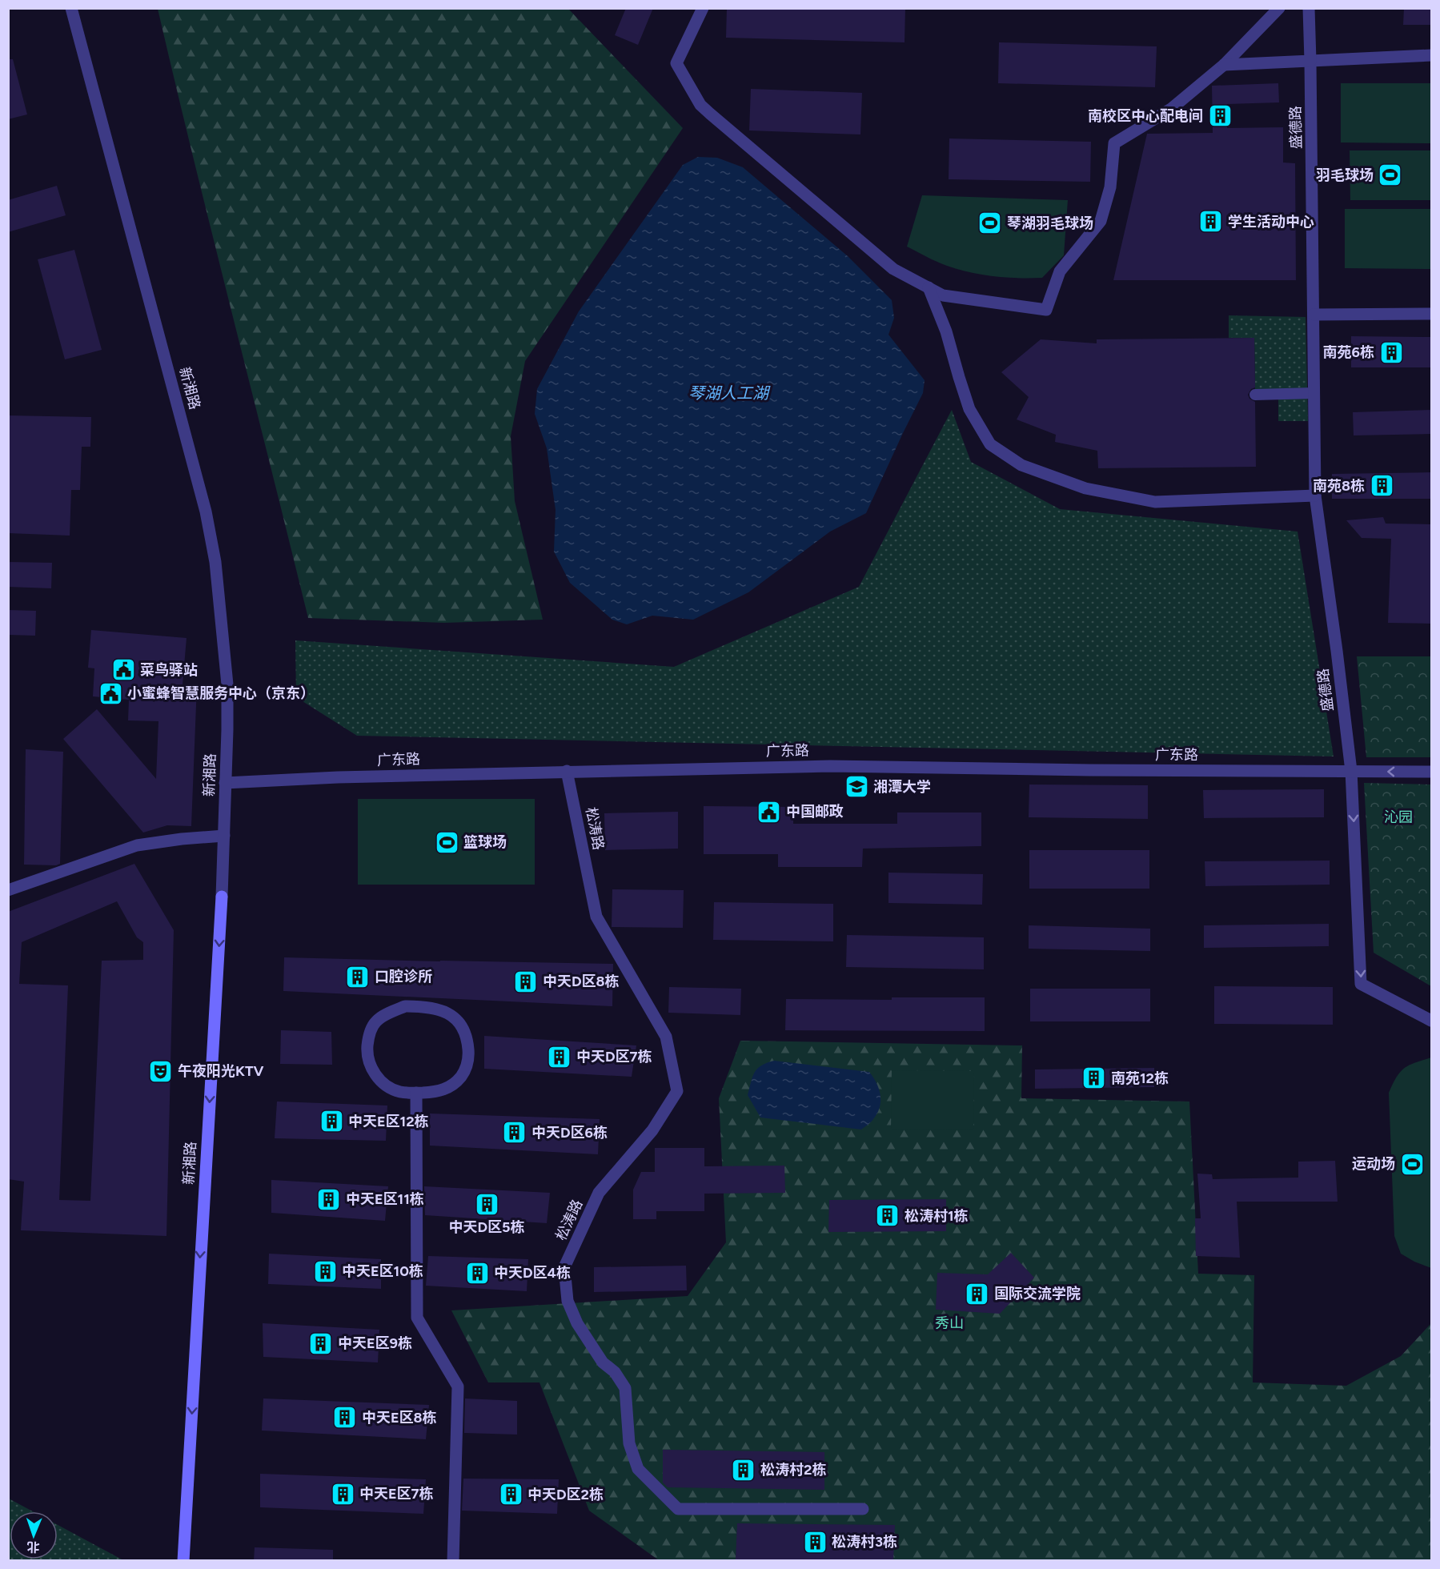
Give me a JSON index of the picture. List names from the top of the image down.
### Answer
{
  "streets": {
    "main road": ["新湘路"],
    "street": ["盛德路", "广东路", "松涛路"]
  },
  "crossings": [
    ["盛德路", "广东路"],
    ["新湘路", "广东路"],
    ["广东路", "松涛路"]
  ],
  "one_way": ["新湘路"],
  "water": ["琴湖人工湖"],
  "parks": ["沁园", "秀山"],
  "places": {
    "building": [
      "南校区中心配电间",
      "学生活动中心",
      "南苑6栋",
      "南苑8栋",
      "口腔诊所",
      "中天D区8栋",
      "中天D区7栋",
      "南苑12栋",
      "中天E区12栋",
      "中天D区6栋",
      "中天E区11栋",
      "中天D区5栋",
      "松涛村1栋",
      "中天E区10栋",
      "中天D区4栋",
      "国际交流学院",
      "中天E区9栋",
      "中天E区8栋",
      "松涛村2栋",
      "中天E区7栋",
      "中天D区2栋",
      "松涛村3栋"
    ],
    "sports": [
      "羽毛球场",
      "琴湖羽毛球场",
      "篮球场",
      "运动场"
    ],
    "public building": ["菜鸟驿站", "小蜜蜂智慧服务中心（京东）", "中国邮政"],
    "school or university": ["湘潭大学"],
    "theatre": ["午夜阳光KTV"]
  },
  "north": "bottom"
}
